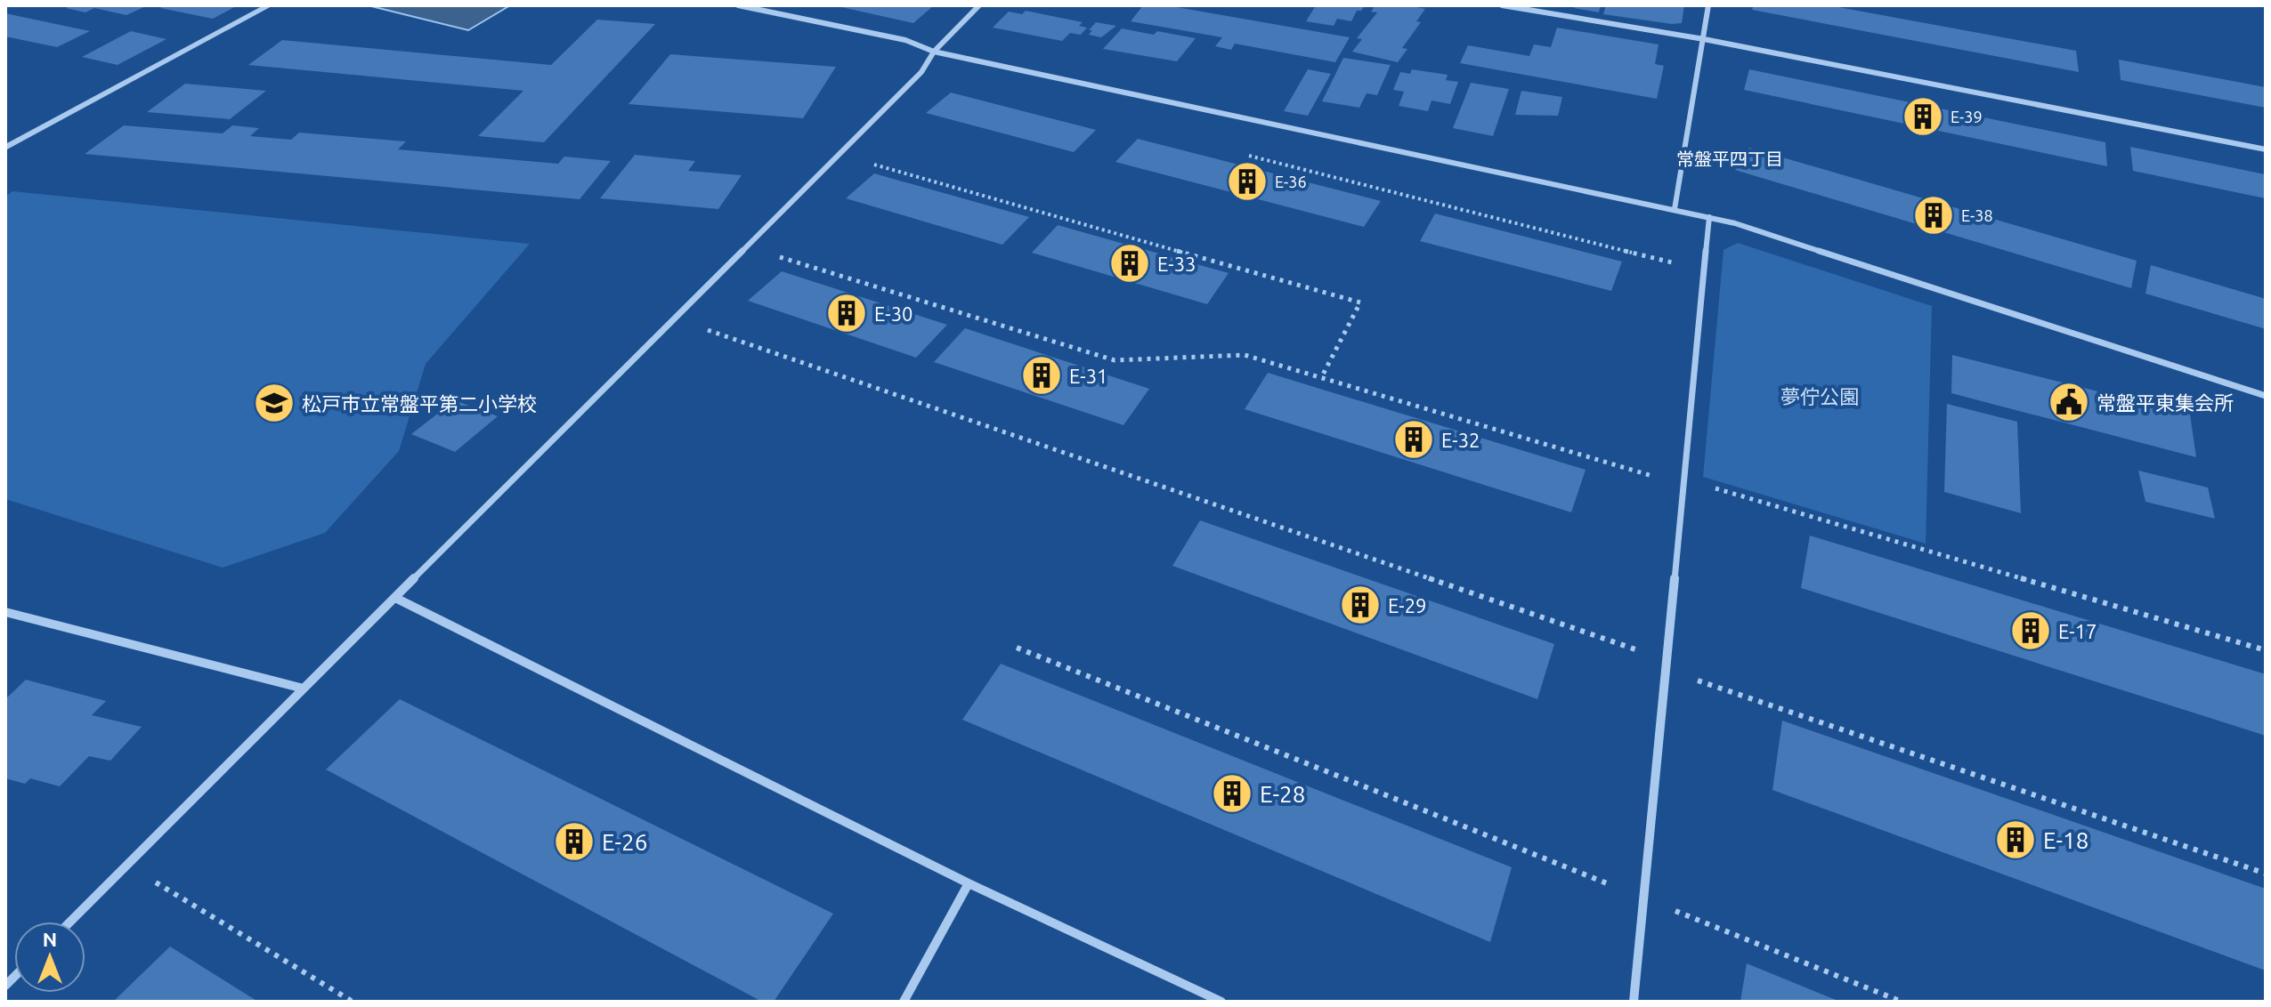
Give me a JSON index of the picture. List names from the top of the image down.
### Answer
{
  "districts": ["常盤平四丁目"],
  "parks": ["夢佇公園"],
  "places": {
    "building": [
      "E-39",
      "E-36",
      "E-38",
      "E-33",
      "E-30",
      "E-31",
      "E-32",
      "E-29",
      "E-17",
      "E-28",
      "E-18",
      "E-26"
    ],
    "public building": ["常盤平東集会所"],
    "school or university": ["松戸市立常盤平第二小学校"]
  },
  "north": "top"
}
